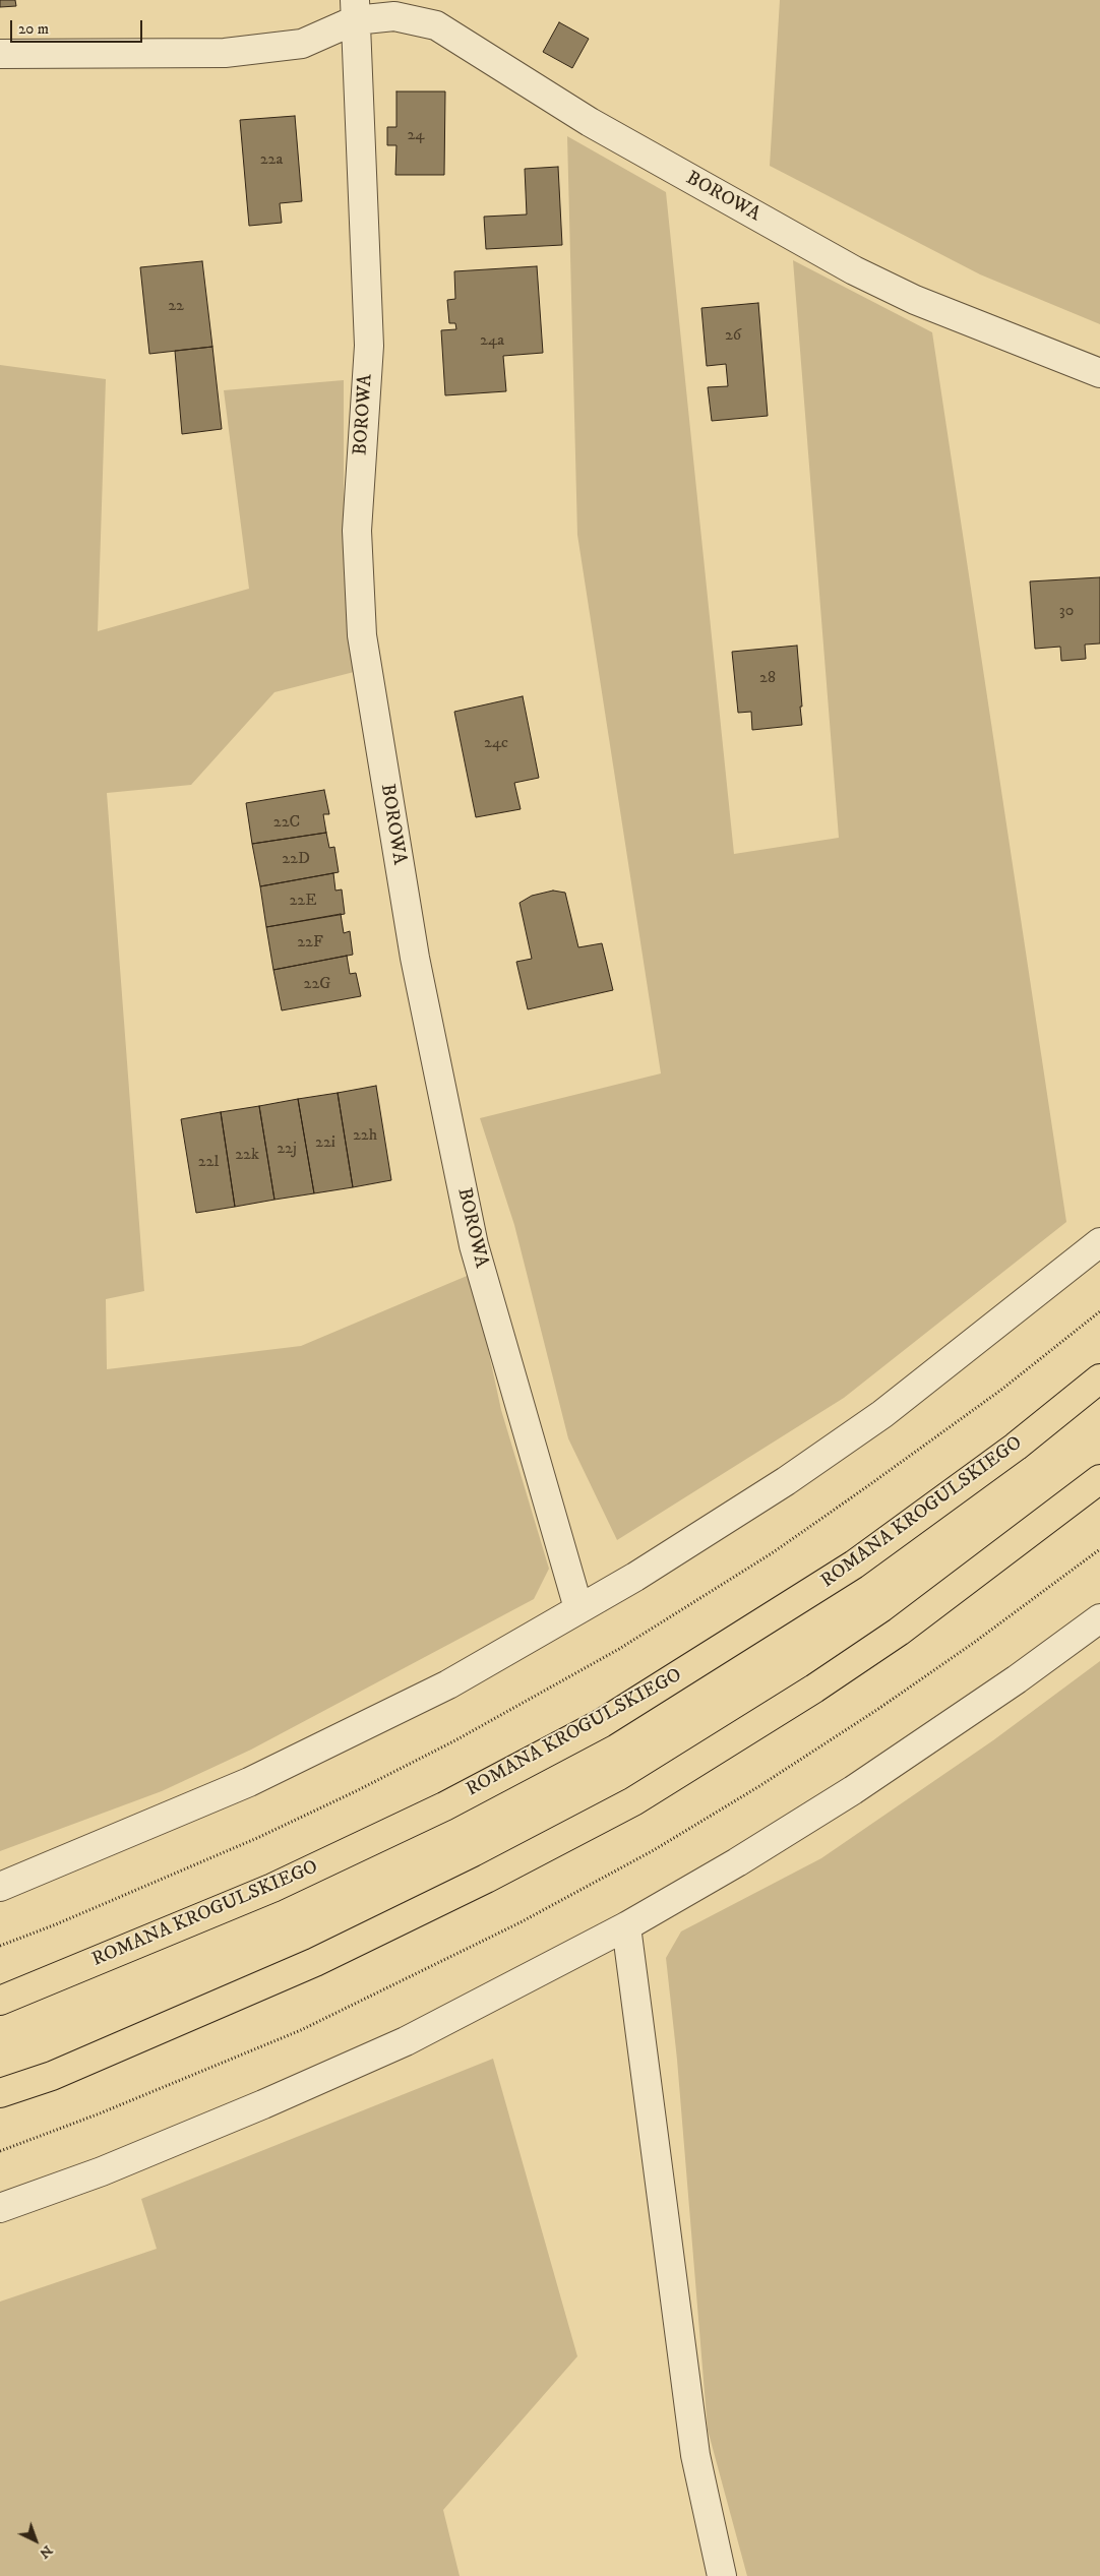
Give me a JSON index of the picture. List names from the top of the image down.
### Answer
{
  "streets": {
    "main road": ["ROMANA KROGULSKIEGO"],
    "street": ["BOROWA"]
  },
  "house_numbers": [
    "24",
    "22a",
    "22",
    "26",
    "24a",
    "30",
    "28",
    "24c",
    "22C",
    "22D",
    "22E",
    "22F",
    "22G",
    "22h",
    "22i",
    "22j",
    "22k",
    "22l"
  ],
  "scale_bar": "20 m",
  "north": "bottom right"
}
